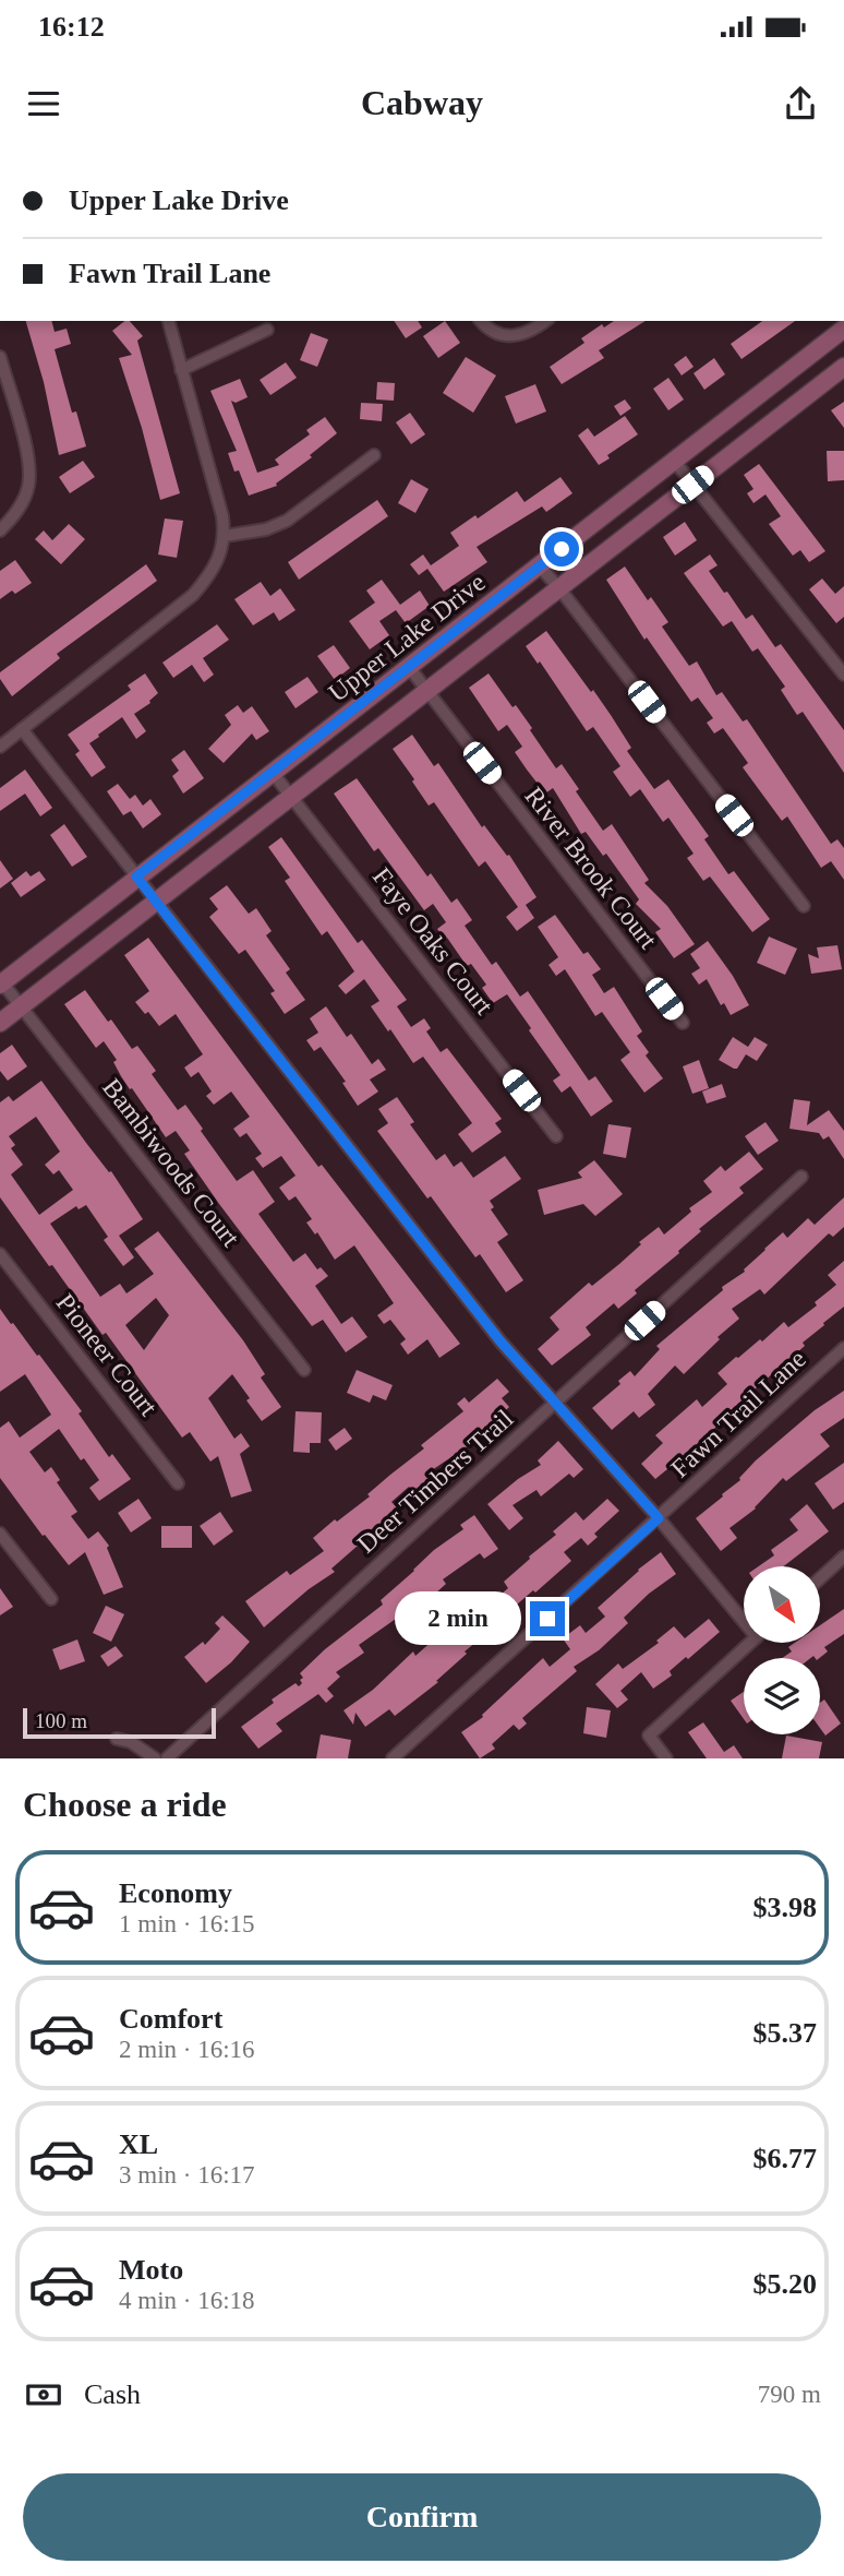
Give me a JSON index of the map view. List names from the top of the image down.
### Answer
{
  "streets": {
    "street": [
      "Upper Lake Drive",
      "River Brook Court",
      "Faye Oaks Court",
      "Bambiwoods Court",
      "Pioneer Court",
      "Fawn Trail Lane",
      "Deer Timbers Trail"
    ]
  },
  "crossings": [
    ["Upper Lake Drive", "River Brook Court"],
    ["Upper Lake Drive", "Faye Oaks Court"],
    ["Upper Lake Drive", "Bambiwoods Court"]
  ],
  "scale_bar": "100 m",
  "north": "bottom right",
  "page": {
    "status": "16:12",
    "header": "Cabway",
    "banner": ["Upper Lake Drive", "Fawn Trail Lane"],
    "bubble": "2 min",
    "scale": "100 m",
    "heading": "Choose a ride",
    "list": [
      {
        "name": "Economy",
        "note": "1 min · 16:15",
        "value": "$3.98"
      },
      {
        "name": "Comfort",
        "note": "2 min · 16:16",
        "value": "$5.37"
      },
      {
        "name": "XL",
        "note": "3 min · 16:17",
        "value": "$6.77"
      },
      {
        "name": "Moto",
        "note": "4 min · 16:18",
        "value": "$5.20"
      }
    ],
    "pay": ["Cash", "790 m"],
    "buttons": "Confirm"
  }
}
